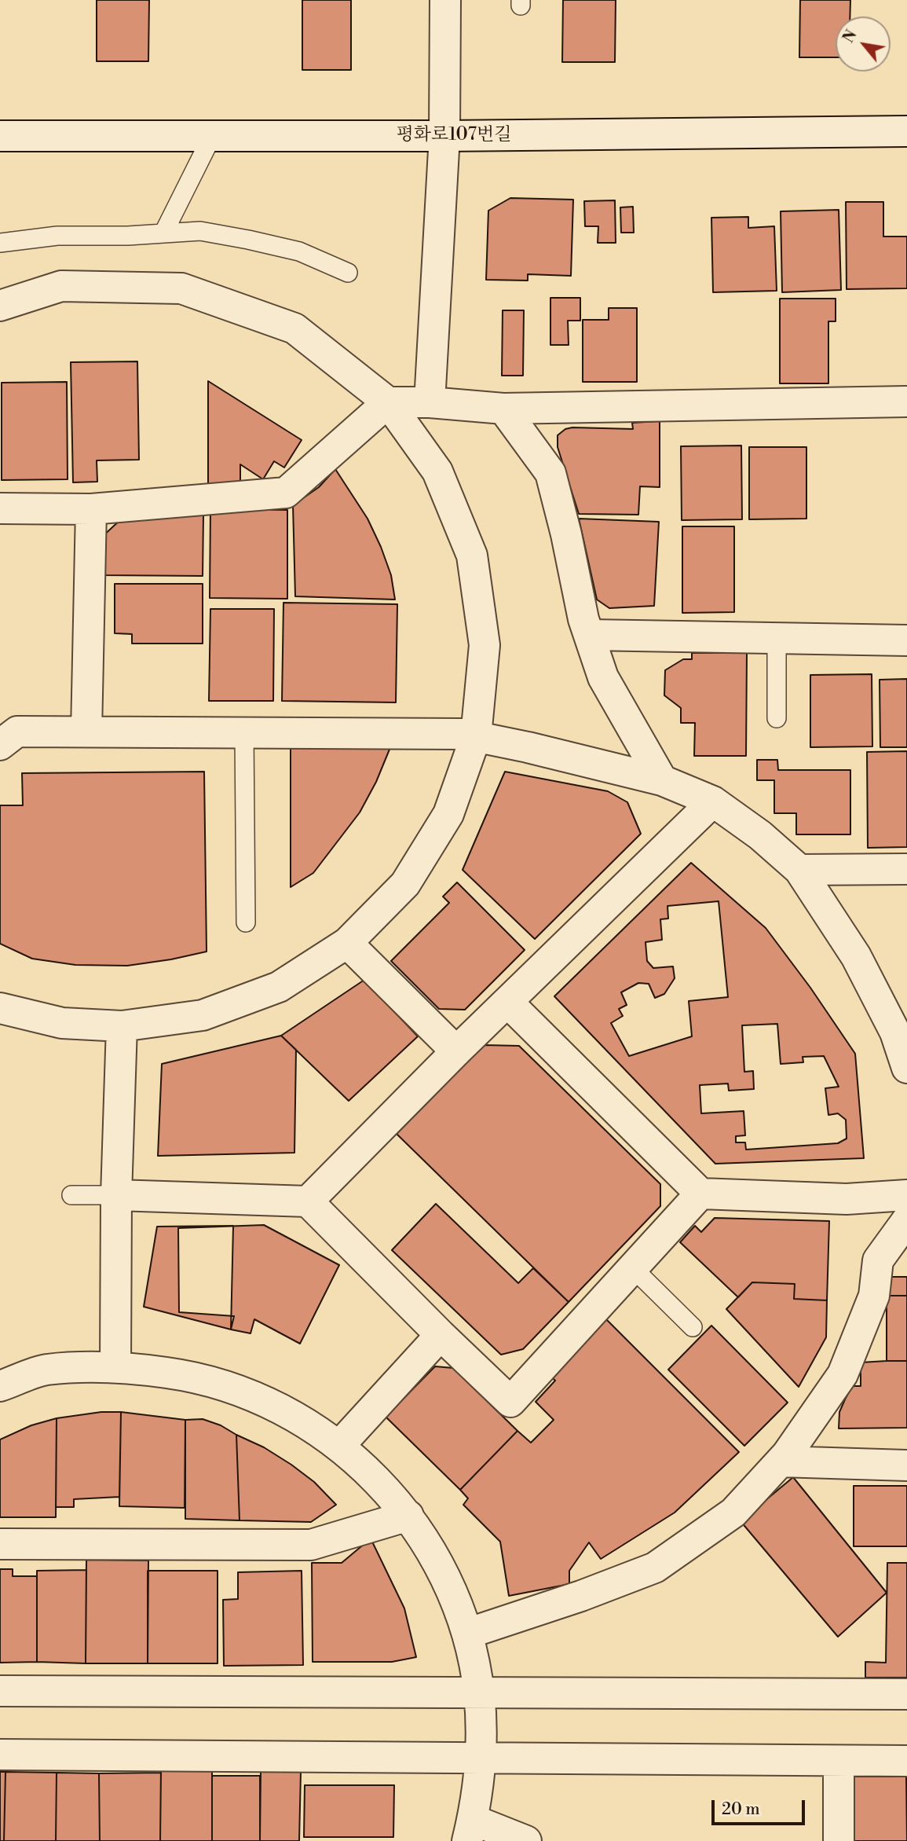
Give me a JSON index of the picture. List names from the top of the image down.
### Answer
{
  "streets": {
    "street": ["평화로107번길"]
  },
  "scale_bar": "20 m",
  "north": "top left"
}
